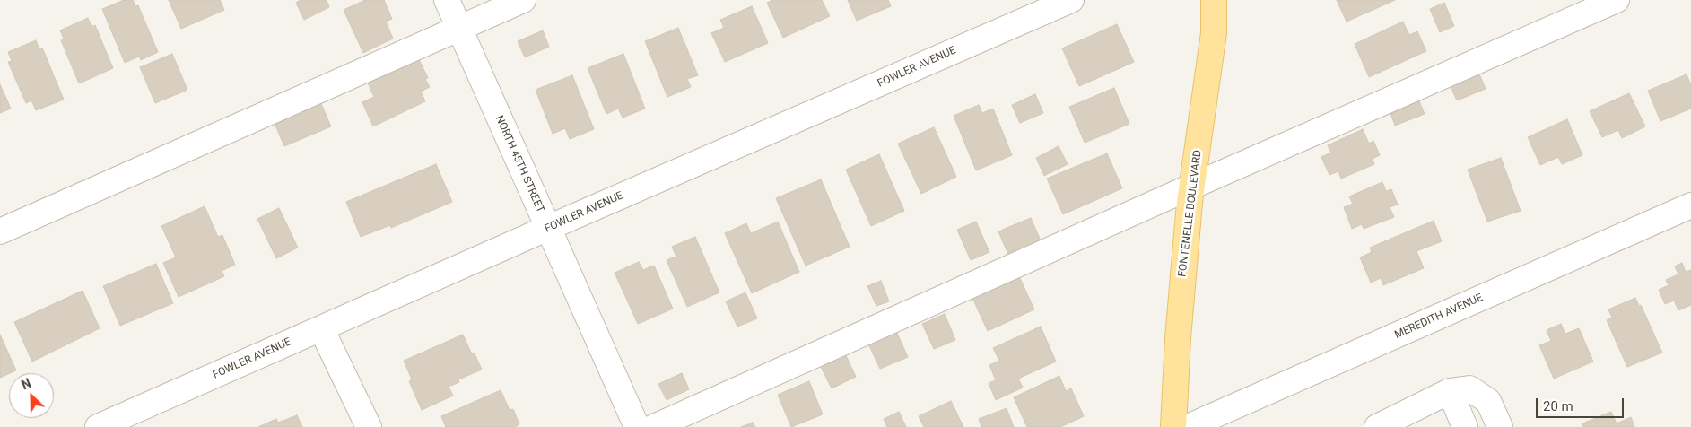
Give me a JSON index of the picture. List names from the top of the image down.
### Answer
{
  "streets": {
    "main road": ["FONTENELLE BOULEVARD"],
    "street": ["FOWLER AVENUE", "NORTH 45TH STREET", "MEREDITH AVENUE"]
  },
  "crossings": [
    ["FOWLER AVENUE", "NORTH 45TH STREET"]
  ],
  "scale_bar": "20 m",
  "north": "top left"
}
